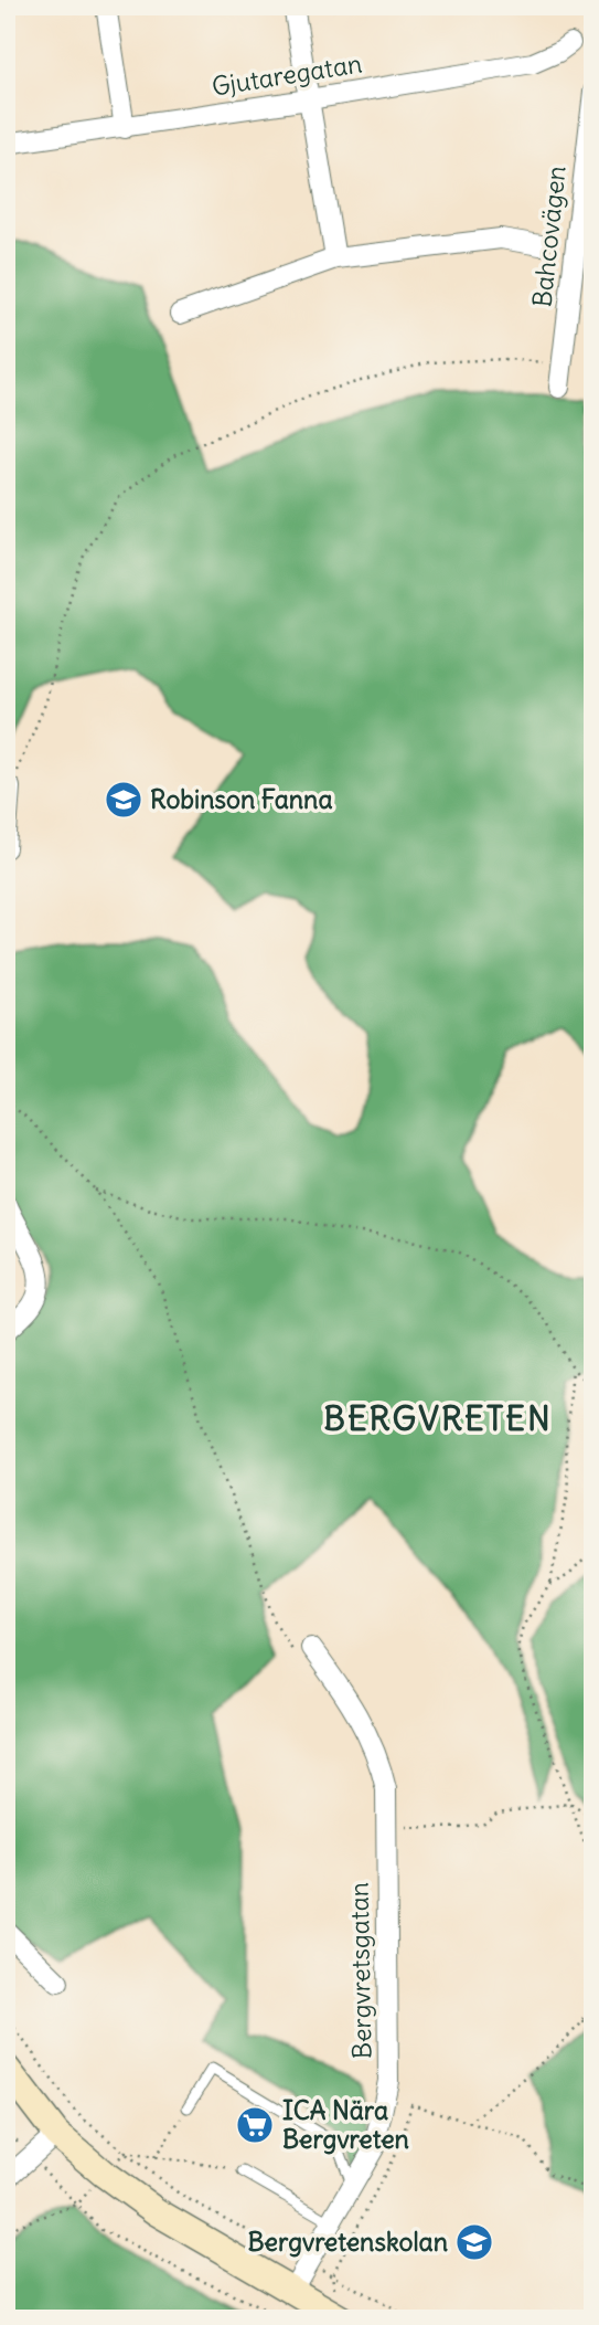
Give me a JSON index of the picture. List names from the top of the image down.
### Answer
{
  "streets": {
    "street": ["Gjutaregatan", "Bahcovägen", "Bergvretsgatan"]
  },
  "districts": ["BERGVRETEN"],
  "places": {
    "school or university": ["Robinson Fanna", "Bergvretenskolan"],
    "supermarket": ["ICA Nära Bergvreten"]
  }
}
